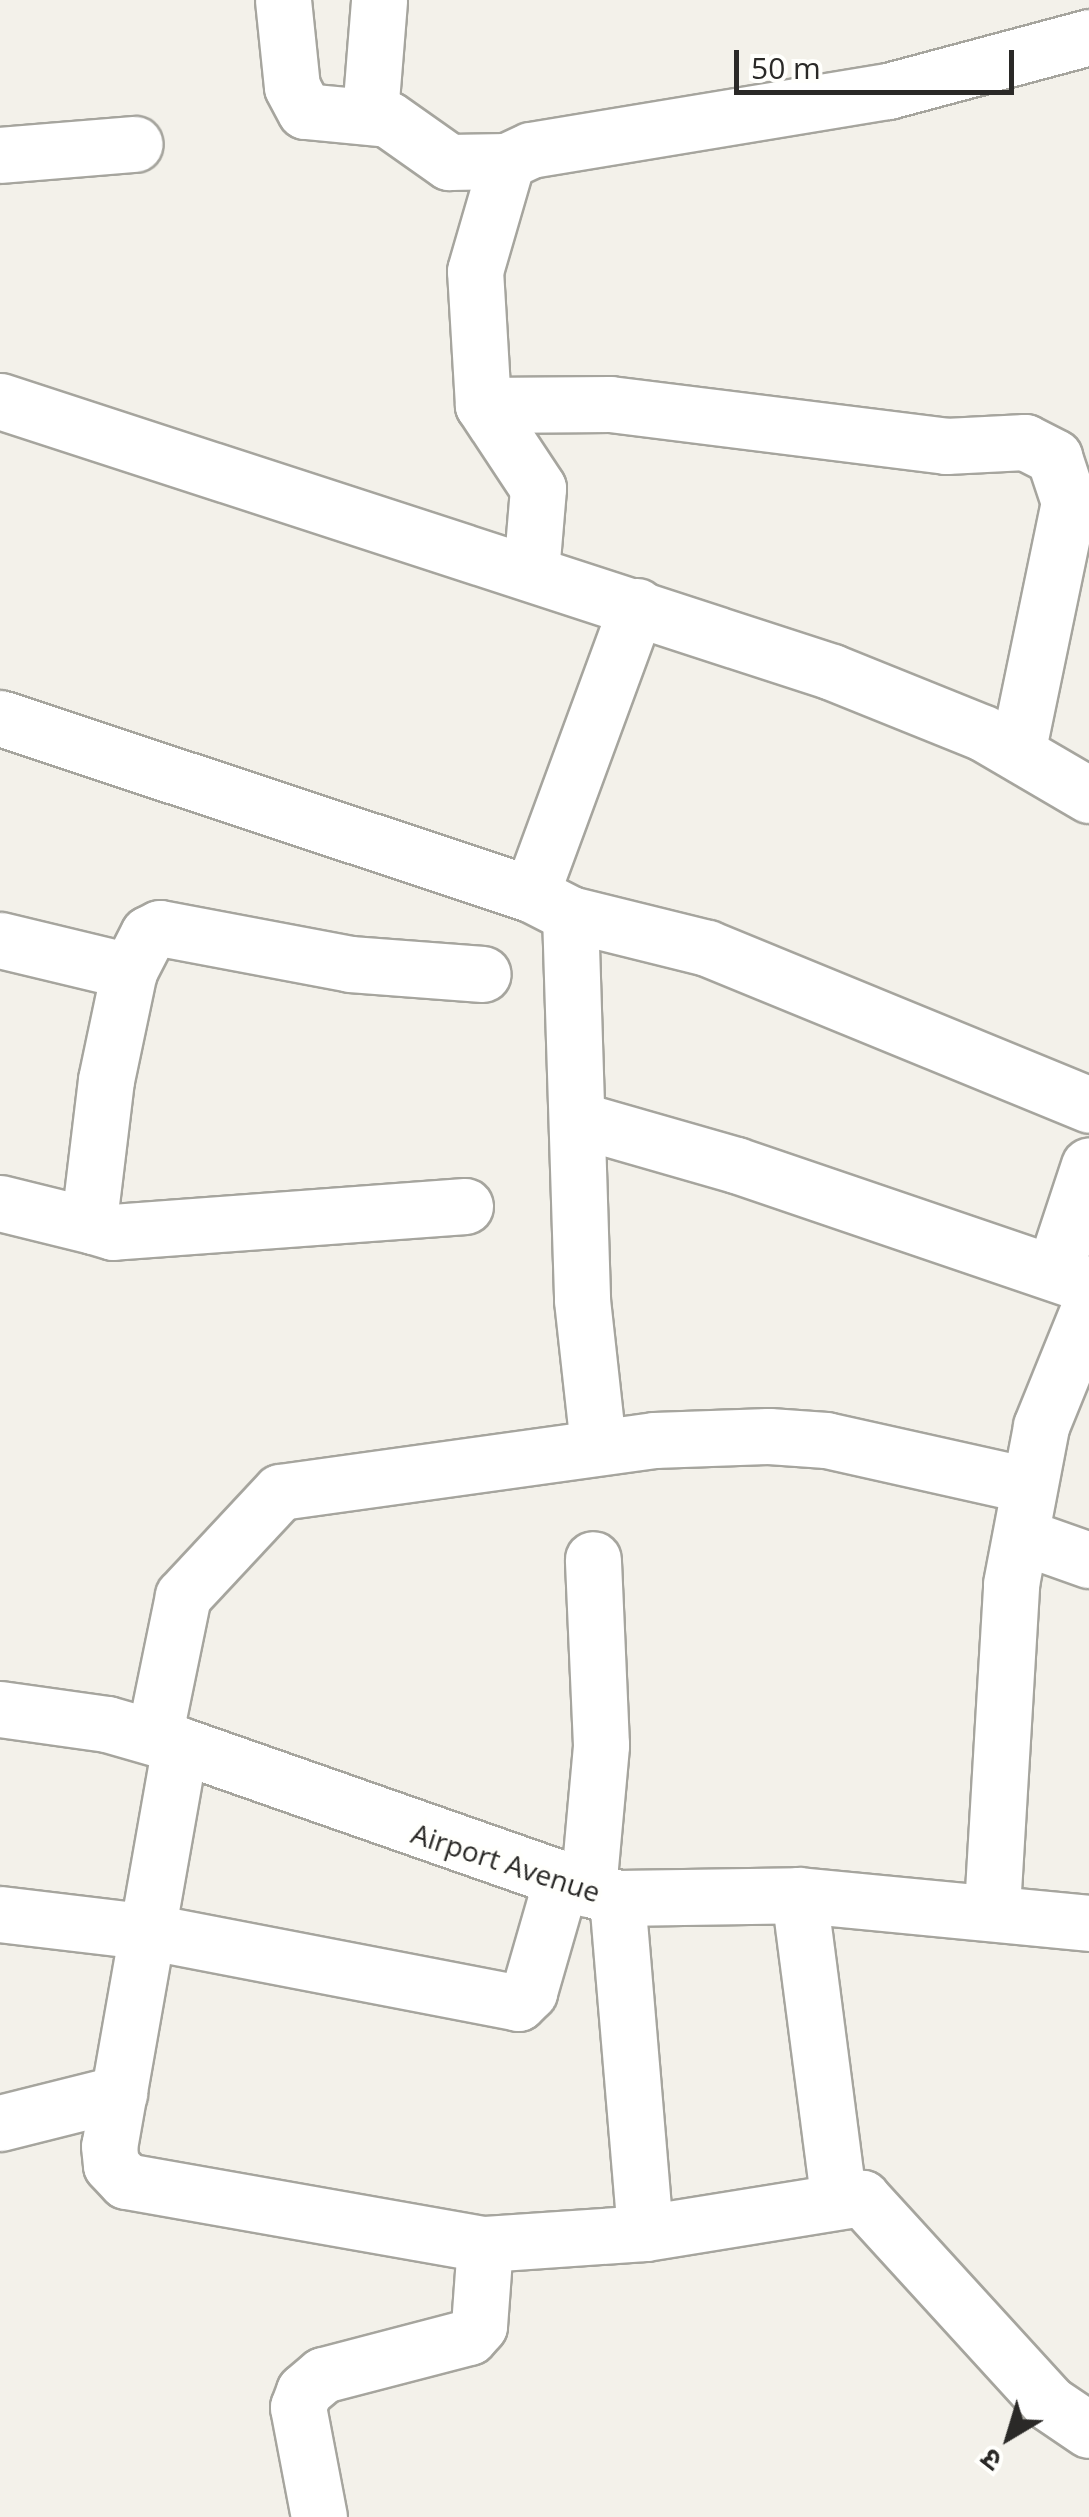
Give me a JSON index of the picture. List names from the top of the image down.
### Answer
{
  "streets": {
    "street": ["Airport Avenue"]
  },
  "scale_bar": "50 m",
  "north": "bottom left"
}
